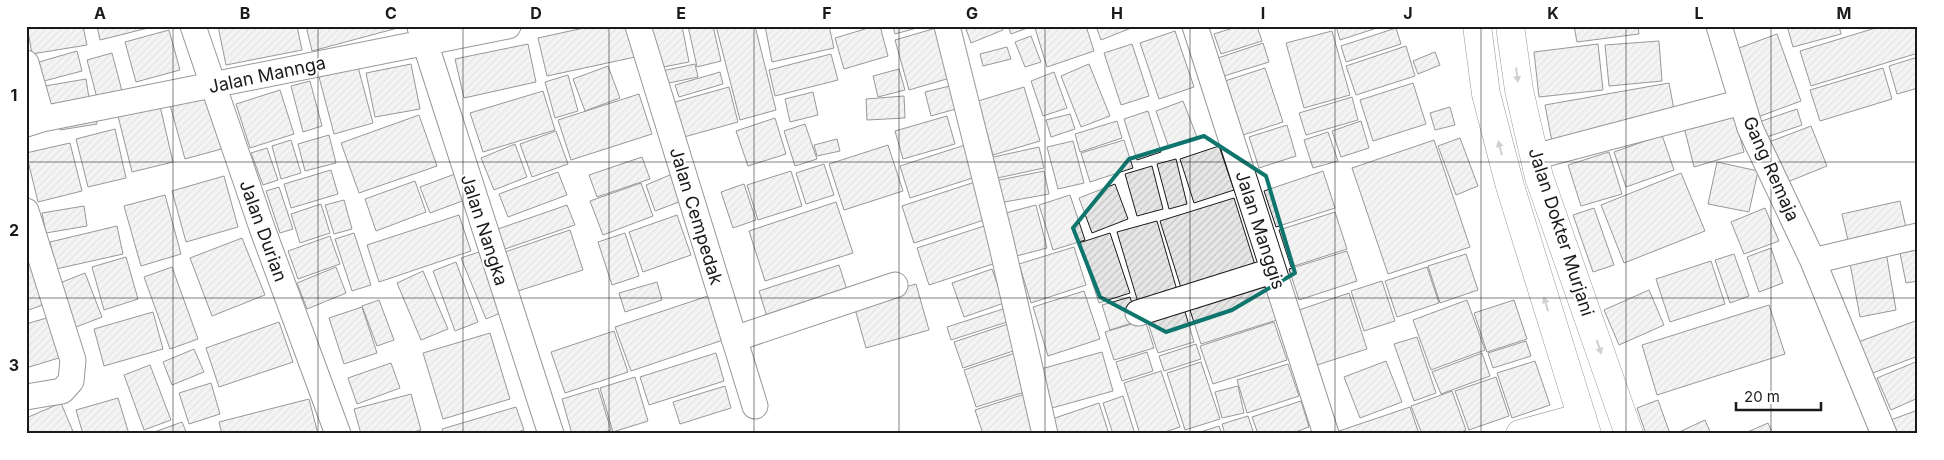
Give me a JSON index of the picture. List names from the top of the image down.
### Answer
{
  "streets": {
    "main road": ["Jalan Dokter Murjani"],
    "street": [
      "Jalan Mannga",
      "Gang Remaja",
      "Jalan Cempedak",
      "Jalan Nangka",
      "Jalan Manggis",
      "Jalan Durian"
    ]
  },
  "crossings": [
    ["Jalan Mannga", "Jalan Nangka"],
    ["Jalan Mannga", "Jalan Durian"],
    ["Gang Remaja", "Jalan Dokter Murjani"]
  ],
  "scale_bar": "20 m",
  "grid": {
    "columns": [
      "A",
      "B",
      "C",
      "D",
      "E",
      "F",
      "G",
      "H",
      "I",
      "J",
      "K",
      "L",
      "M"
    ],
    "rows": ["1", "2", "3"]
  }
}
